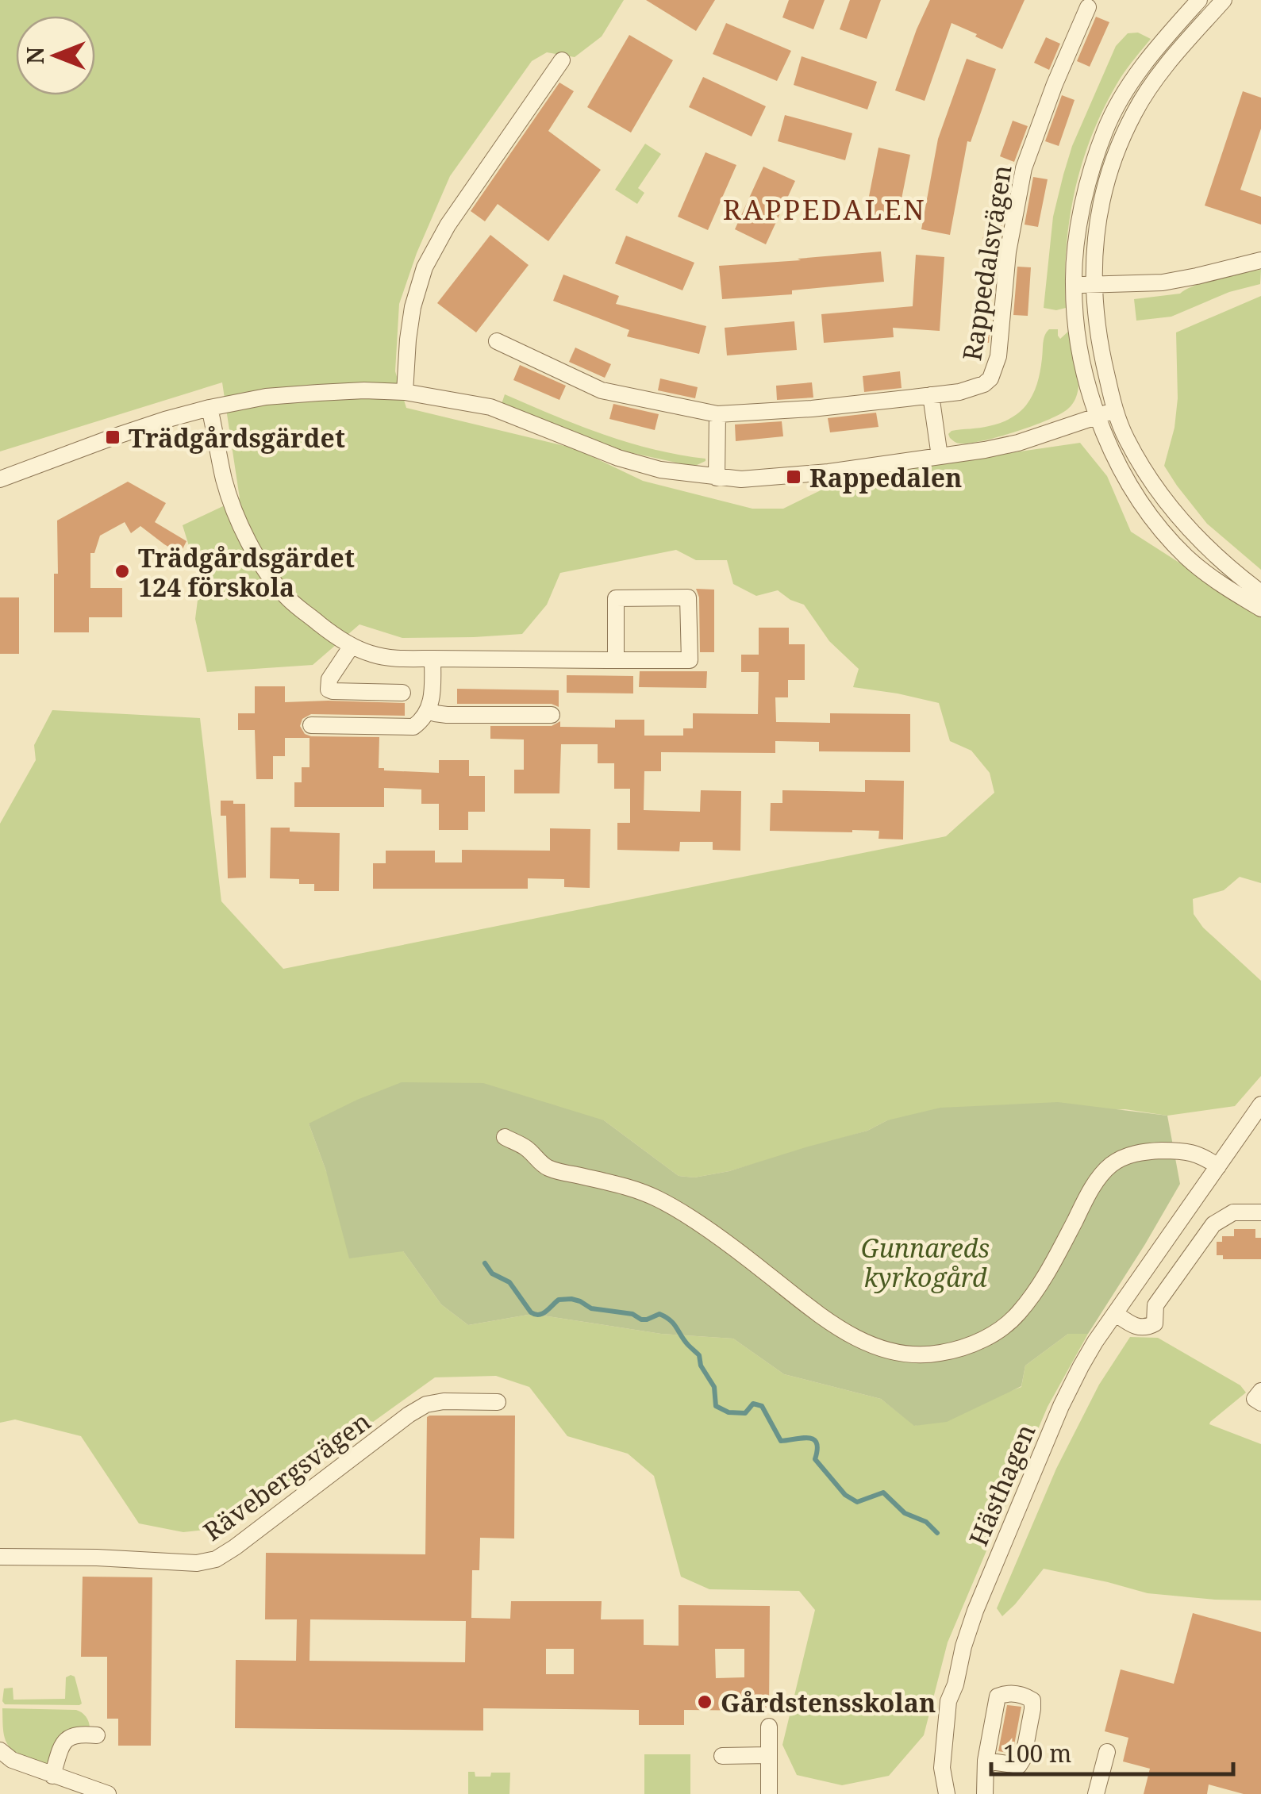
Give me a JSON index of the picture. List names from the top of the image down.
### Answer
{
  "streets": {
    "street": ["Rappedalsvägen", "Rävebergsvägen", "Hästhagen"]
  },
  "districts": ["RAPPEDALEN"],
  "parks": ["Gunnareds kyrkogård"],
  "places": {
    "transit": ["Trädgårdsgärdet", "Rappedalen"],
    "other": ["Trädgårdsgärdet 124 förskola", "Gårdstensskolan"]
  },
  "scale_bar": "100 m",
  "north": "left"
}
